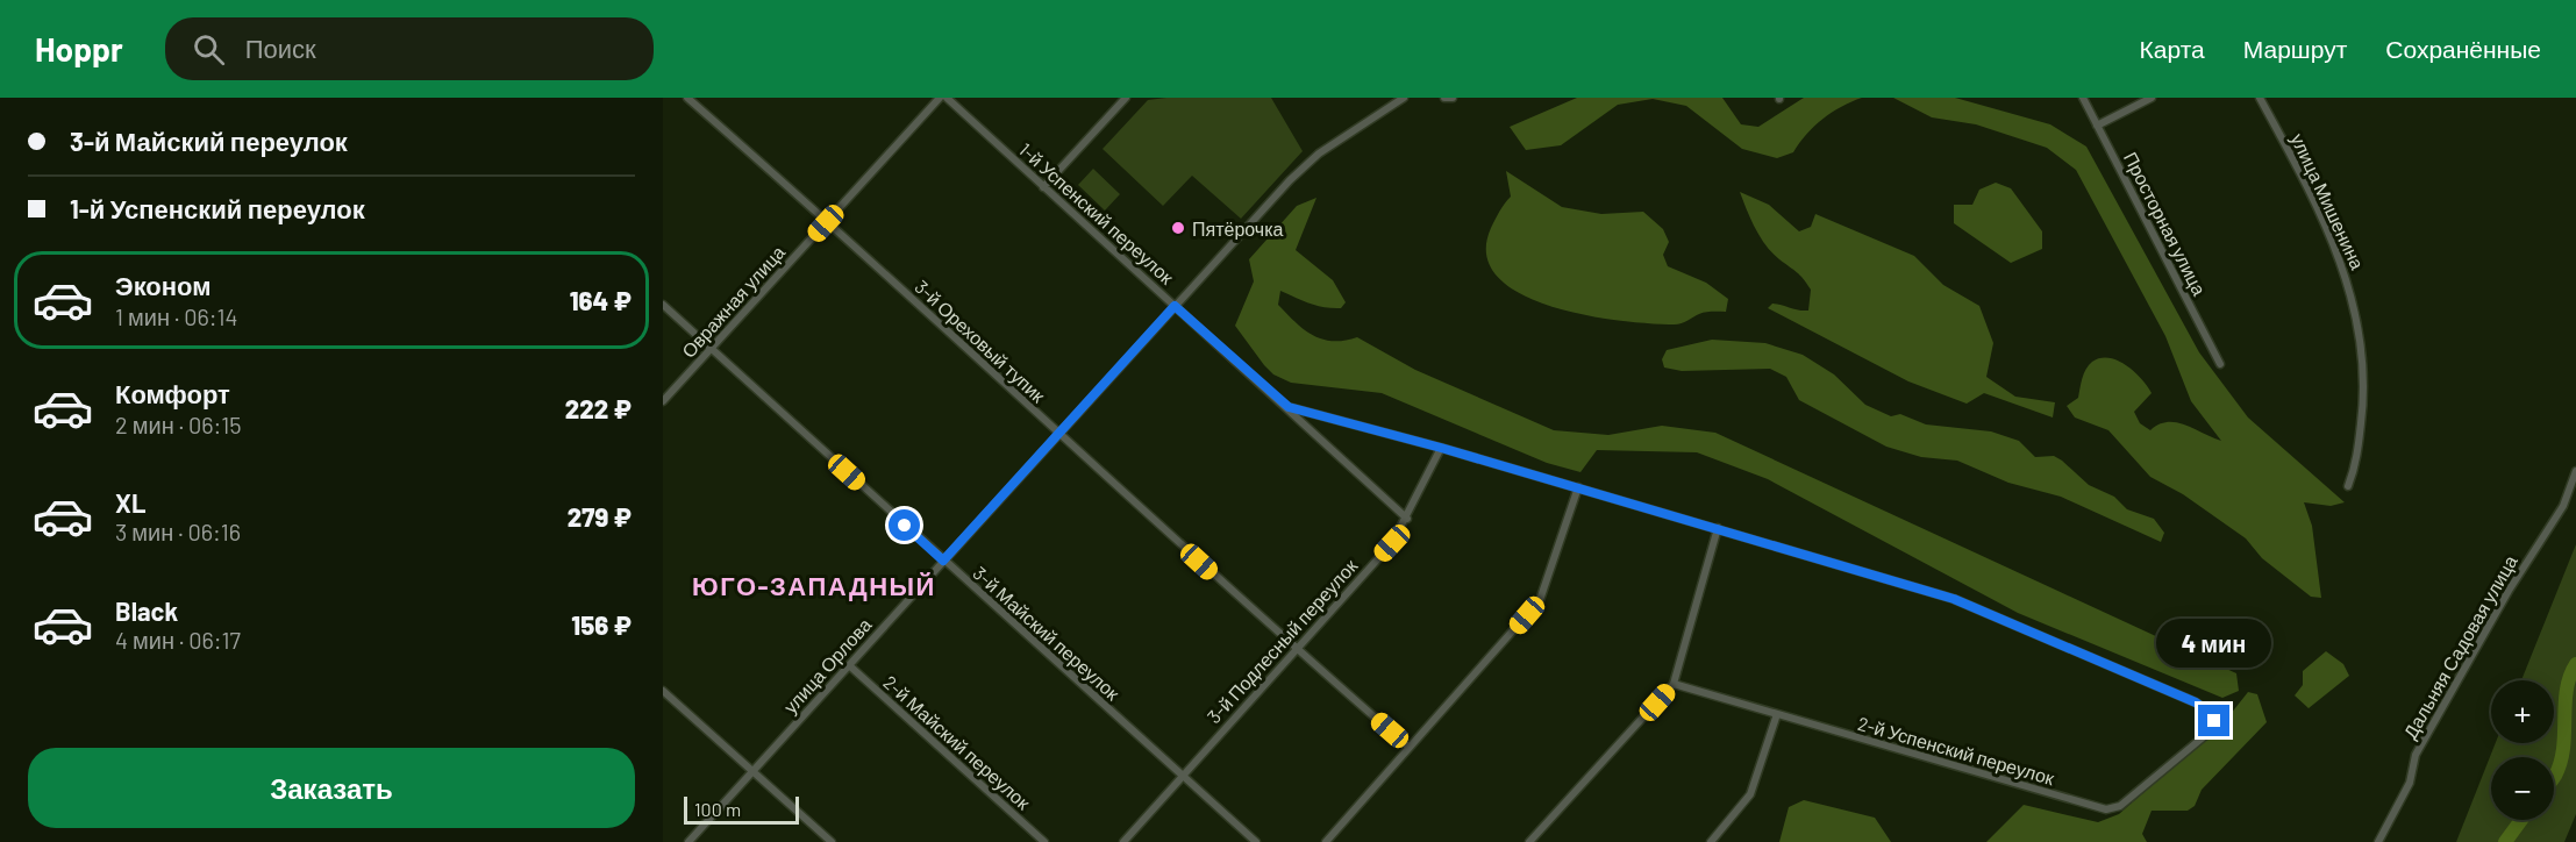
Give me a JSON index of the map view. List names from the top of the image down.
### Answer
{
  "streets": {
    "street": [
      "улица Мишенина",
      "1-й Успенский переулок",
      "Просторная улица",
      "Овражная улица",
      "3-й Ореховый тупик",
      "3-й Майский переулок",
      "3-й Подлесный переулок",
      "Дальняя Садовая улица",
      "улица Орлова",
      "2-й Майский переулок",
      "2-й Успенский переулок"
    ]
  },
  "crossings": [
    ["1-й Успенский переулок", "3-й Подлесный переулок"],
    ["1-й Успенский переулок", "улица Орлова"],
    ["1-й Успенский переулок", "2-й Успенский переулок"],
    ["Овражная улица", "3-й Ореховый тупик"],
    ["Овражная улица", "3-й Майский переулок"],
    ["3-й Ореховый тупик", "3-й Подлесный переулок"],
    ["3-й Ореховый тупик", "улица Орлова"],
    ["3-й Майский переулок", "3-й Подлесный переулок"],
    ["3-й Майский переулок", "улица Орлова"],
    ["улица Орлова", "2-й Майский переулок"]
  ],
  "districts": ["ЮГО-ЗАПАДНЫЙ"],
  "places": ["Пятёрочка"],
  "scale_bar": "100 m",
  "page": {
    "header": "Hoppr",
    "search": "Поиск",
    "nav": ["Карта", "Маршрут", "Сохранённые"],
    "banner": ["3-й Майский переулок", "1-й Успенский переулок"],
    "list": [
      {
        "name": "Эконом",
        "note": "1 мин · 06:14",
        "value": "164 ₽"
      },
      {
        "name": "Комфорт",
        "note": "2 мин · 06:15",
        "value": "222 ₽"
      },
      {
        "name": "XL",
        "note": "3 мин · 06:16",
        "value": "279 ₽"
      },
      {
        "name": "Black",
        "note": "4 мин · 06:17",
        "value": "156 ₽"
      }
    ],
    "bubble": "4 мин",
    "map_buttons": ["+", "−"],
    "buttons": "Заказать",
    "scale": "100 m"
  }
}
